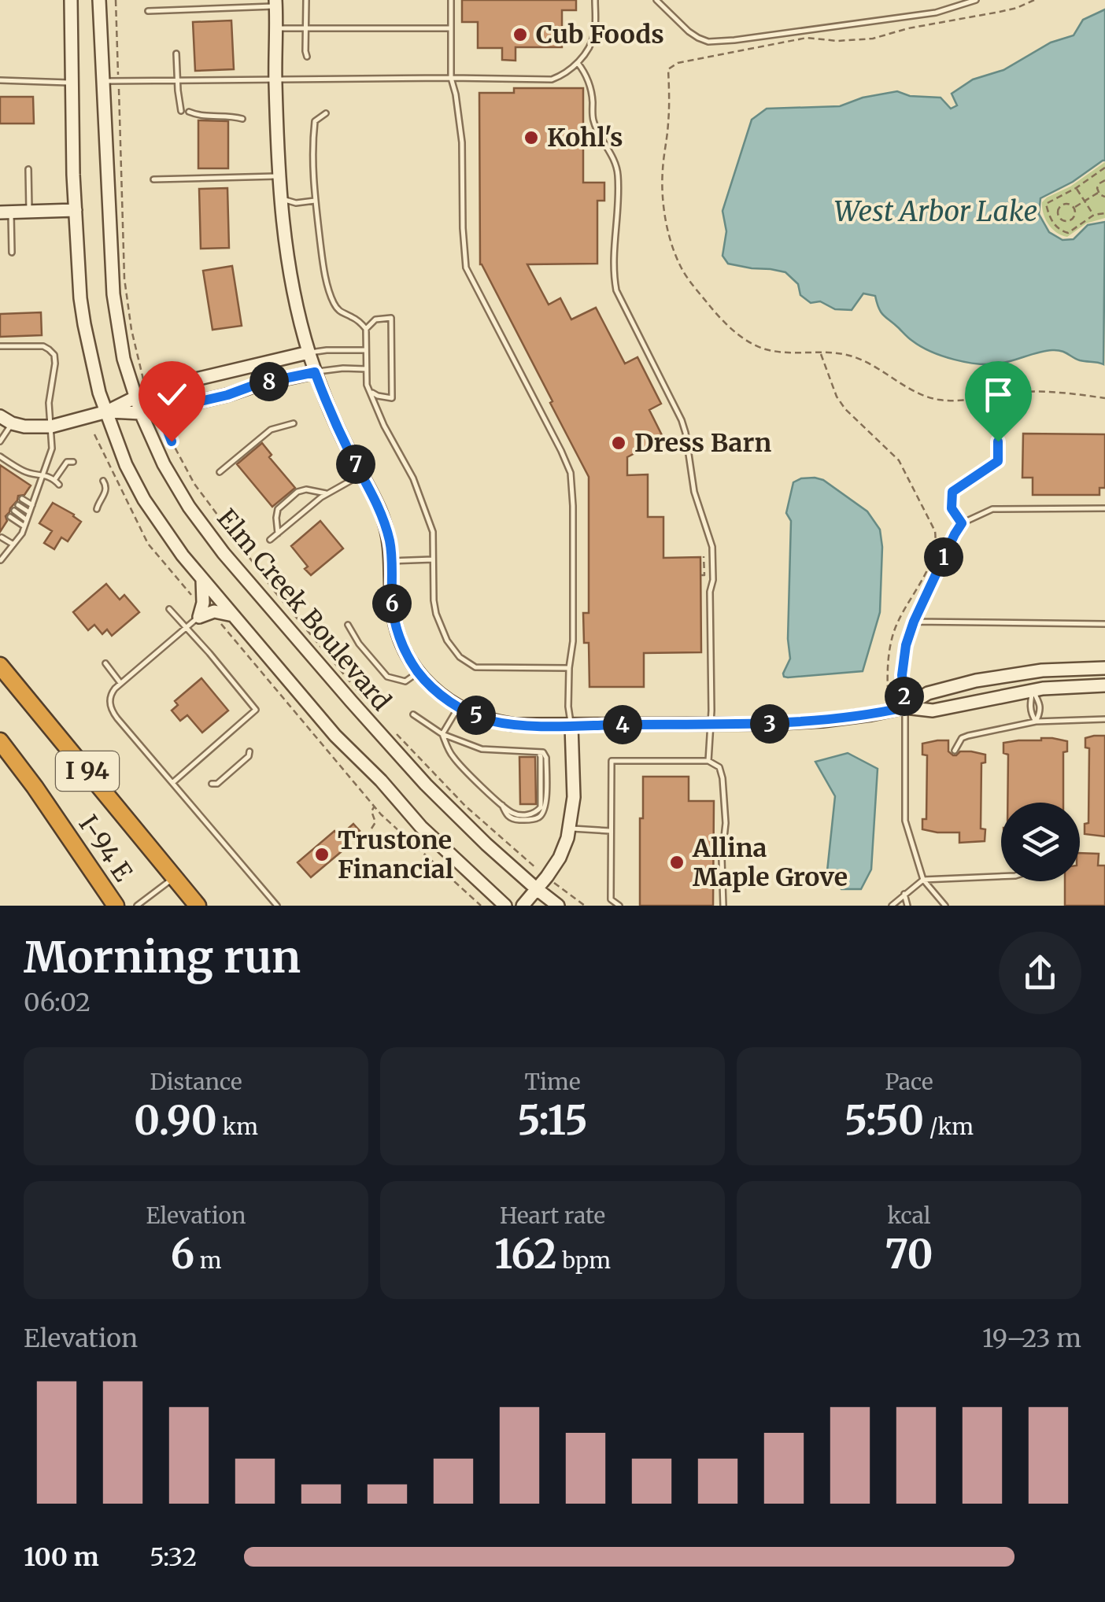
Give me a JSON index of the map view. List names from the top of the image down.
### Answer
{
  "streets": {
    "highway": ["I 94", "I-94 E"],
    "street": ["Elm Creek Boulevard"]
  },
  "water": ["West Arbor Lake"],
  "places": [
    "Cub Foods",
    "Kohl's",
    "Dress Barn",
    "Trustone Financial",
    "Allina Maple Grove"
  ],
  "page": {
    "pins": [
      "8",
      "7",
      "1",
      "6",
      "2",
      "5",
      "3",
      "4"
    ],
    "heading": ["Morning run", "06:02"],
    "stats": [
      ["Distance", "0.90 km"],
      ["Time", "5:15"],
      ["Pace", "5:50 /km"],
      ["Elevation", "6 m"],
      ["Heart rate", "162 bpm"],
      ["kcal", "70"]
    ],
    "chart": ["Elevation", "19–23 m"],
    "list": [
      {
        "name": "100 m",
        "note": "5:32"
      }
    ]
  }
}
